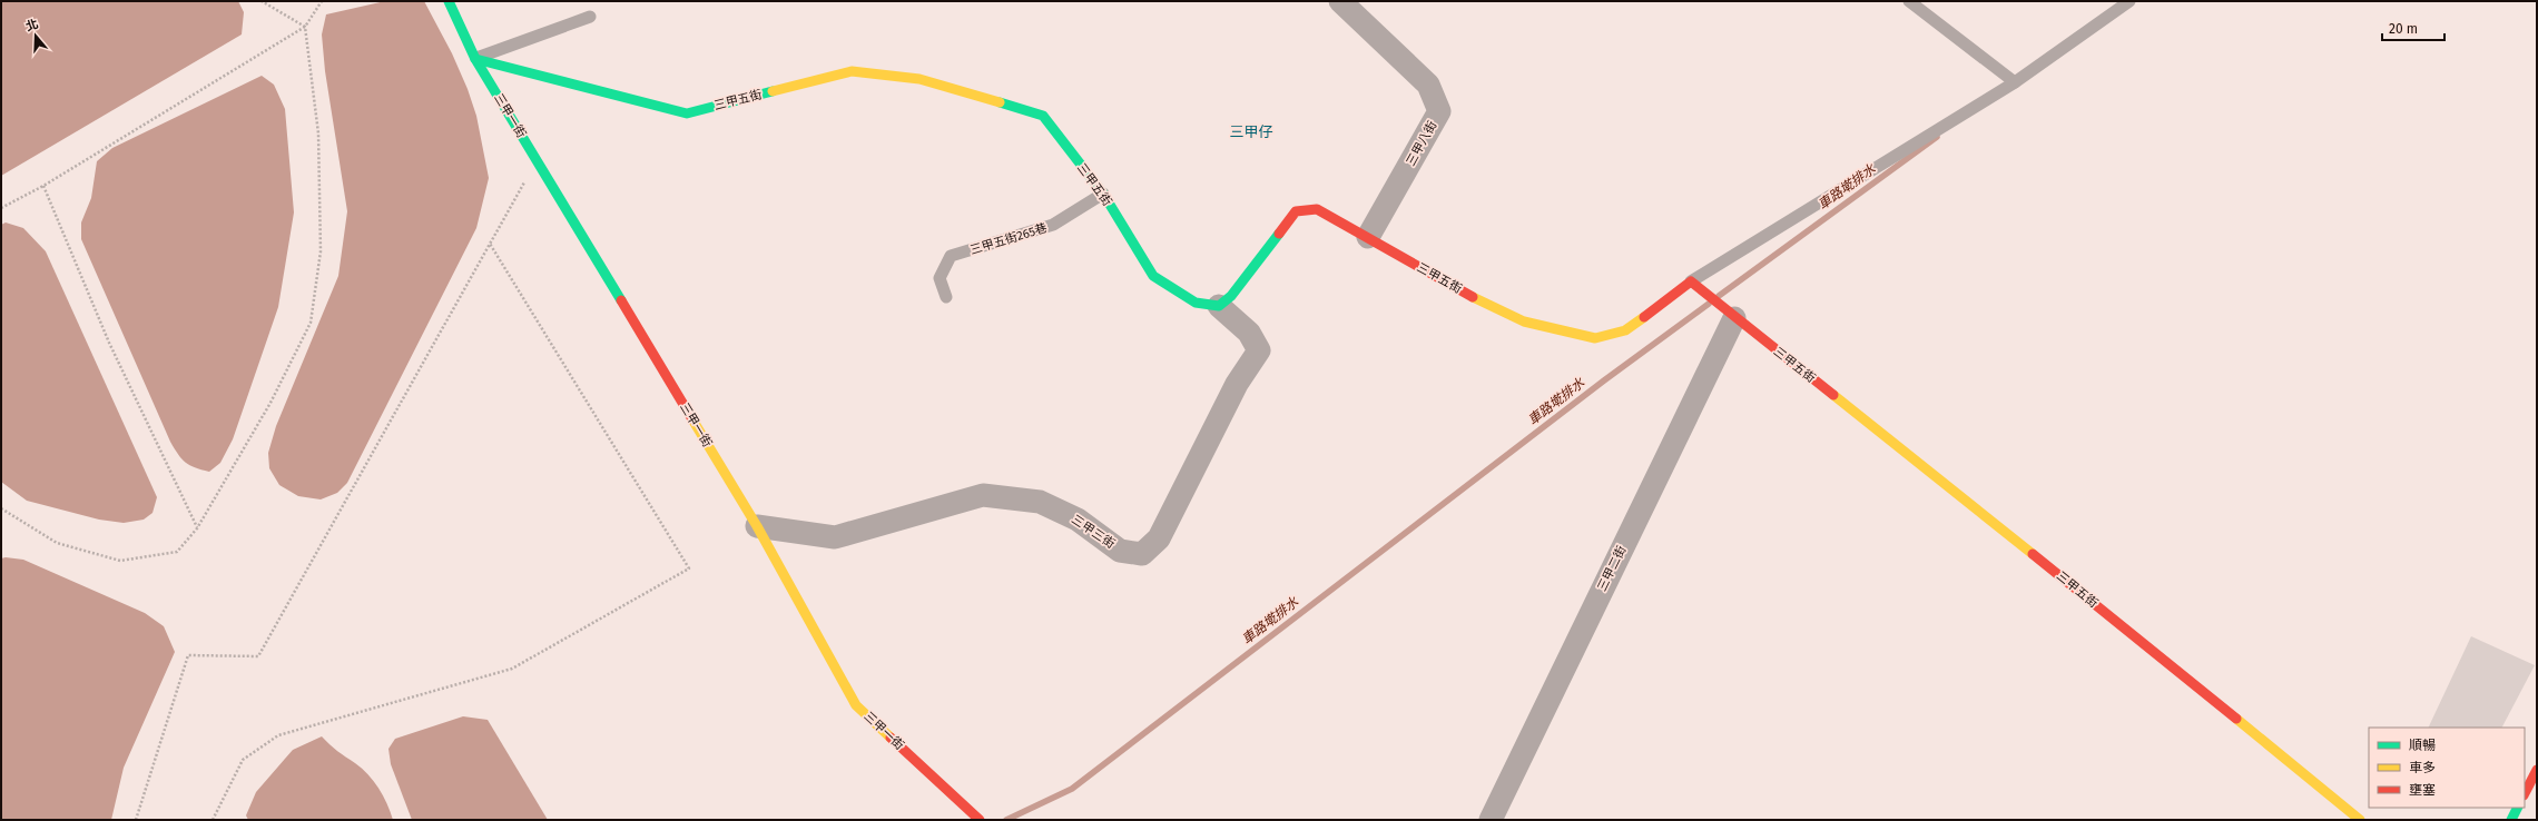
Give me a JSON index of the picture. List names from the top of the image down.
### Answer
{
  "streets": {
    "street": [
      "三甲五街",
      "三甲一街",
      "三甲八街",
      "三甲三街",
      "三甲二街"
    ],
    "lane": ["三甲五街265巷"]
  },
  "crossings": [
    ["三甲五街", "三甲一街"],
    ["三甲五街", "三甲八街"],
    ["三甲五街", "三甲五街265巷"],
    ["三甲五街", "三甲三街"],
    ["三甲五街", "三甲二街"],
    ["三甲一街", "三甲三街"]
  ],
  "districts": ["三甲仔"],
  "water": ["車路墘排水"],
  "legend": ["順暢", "車多", "壅塞"],
  "scale_bar": "20 m",
  "north": "top"
}
